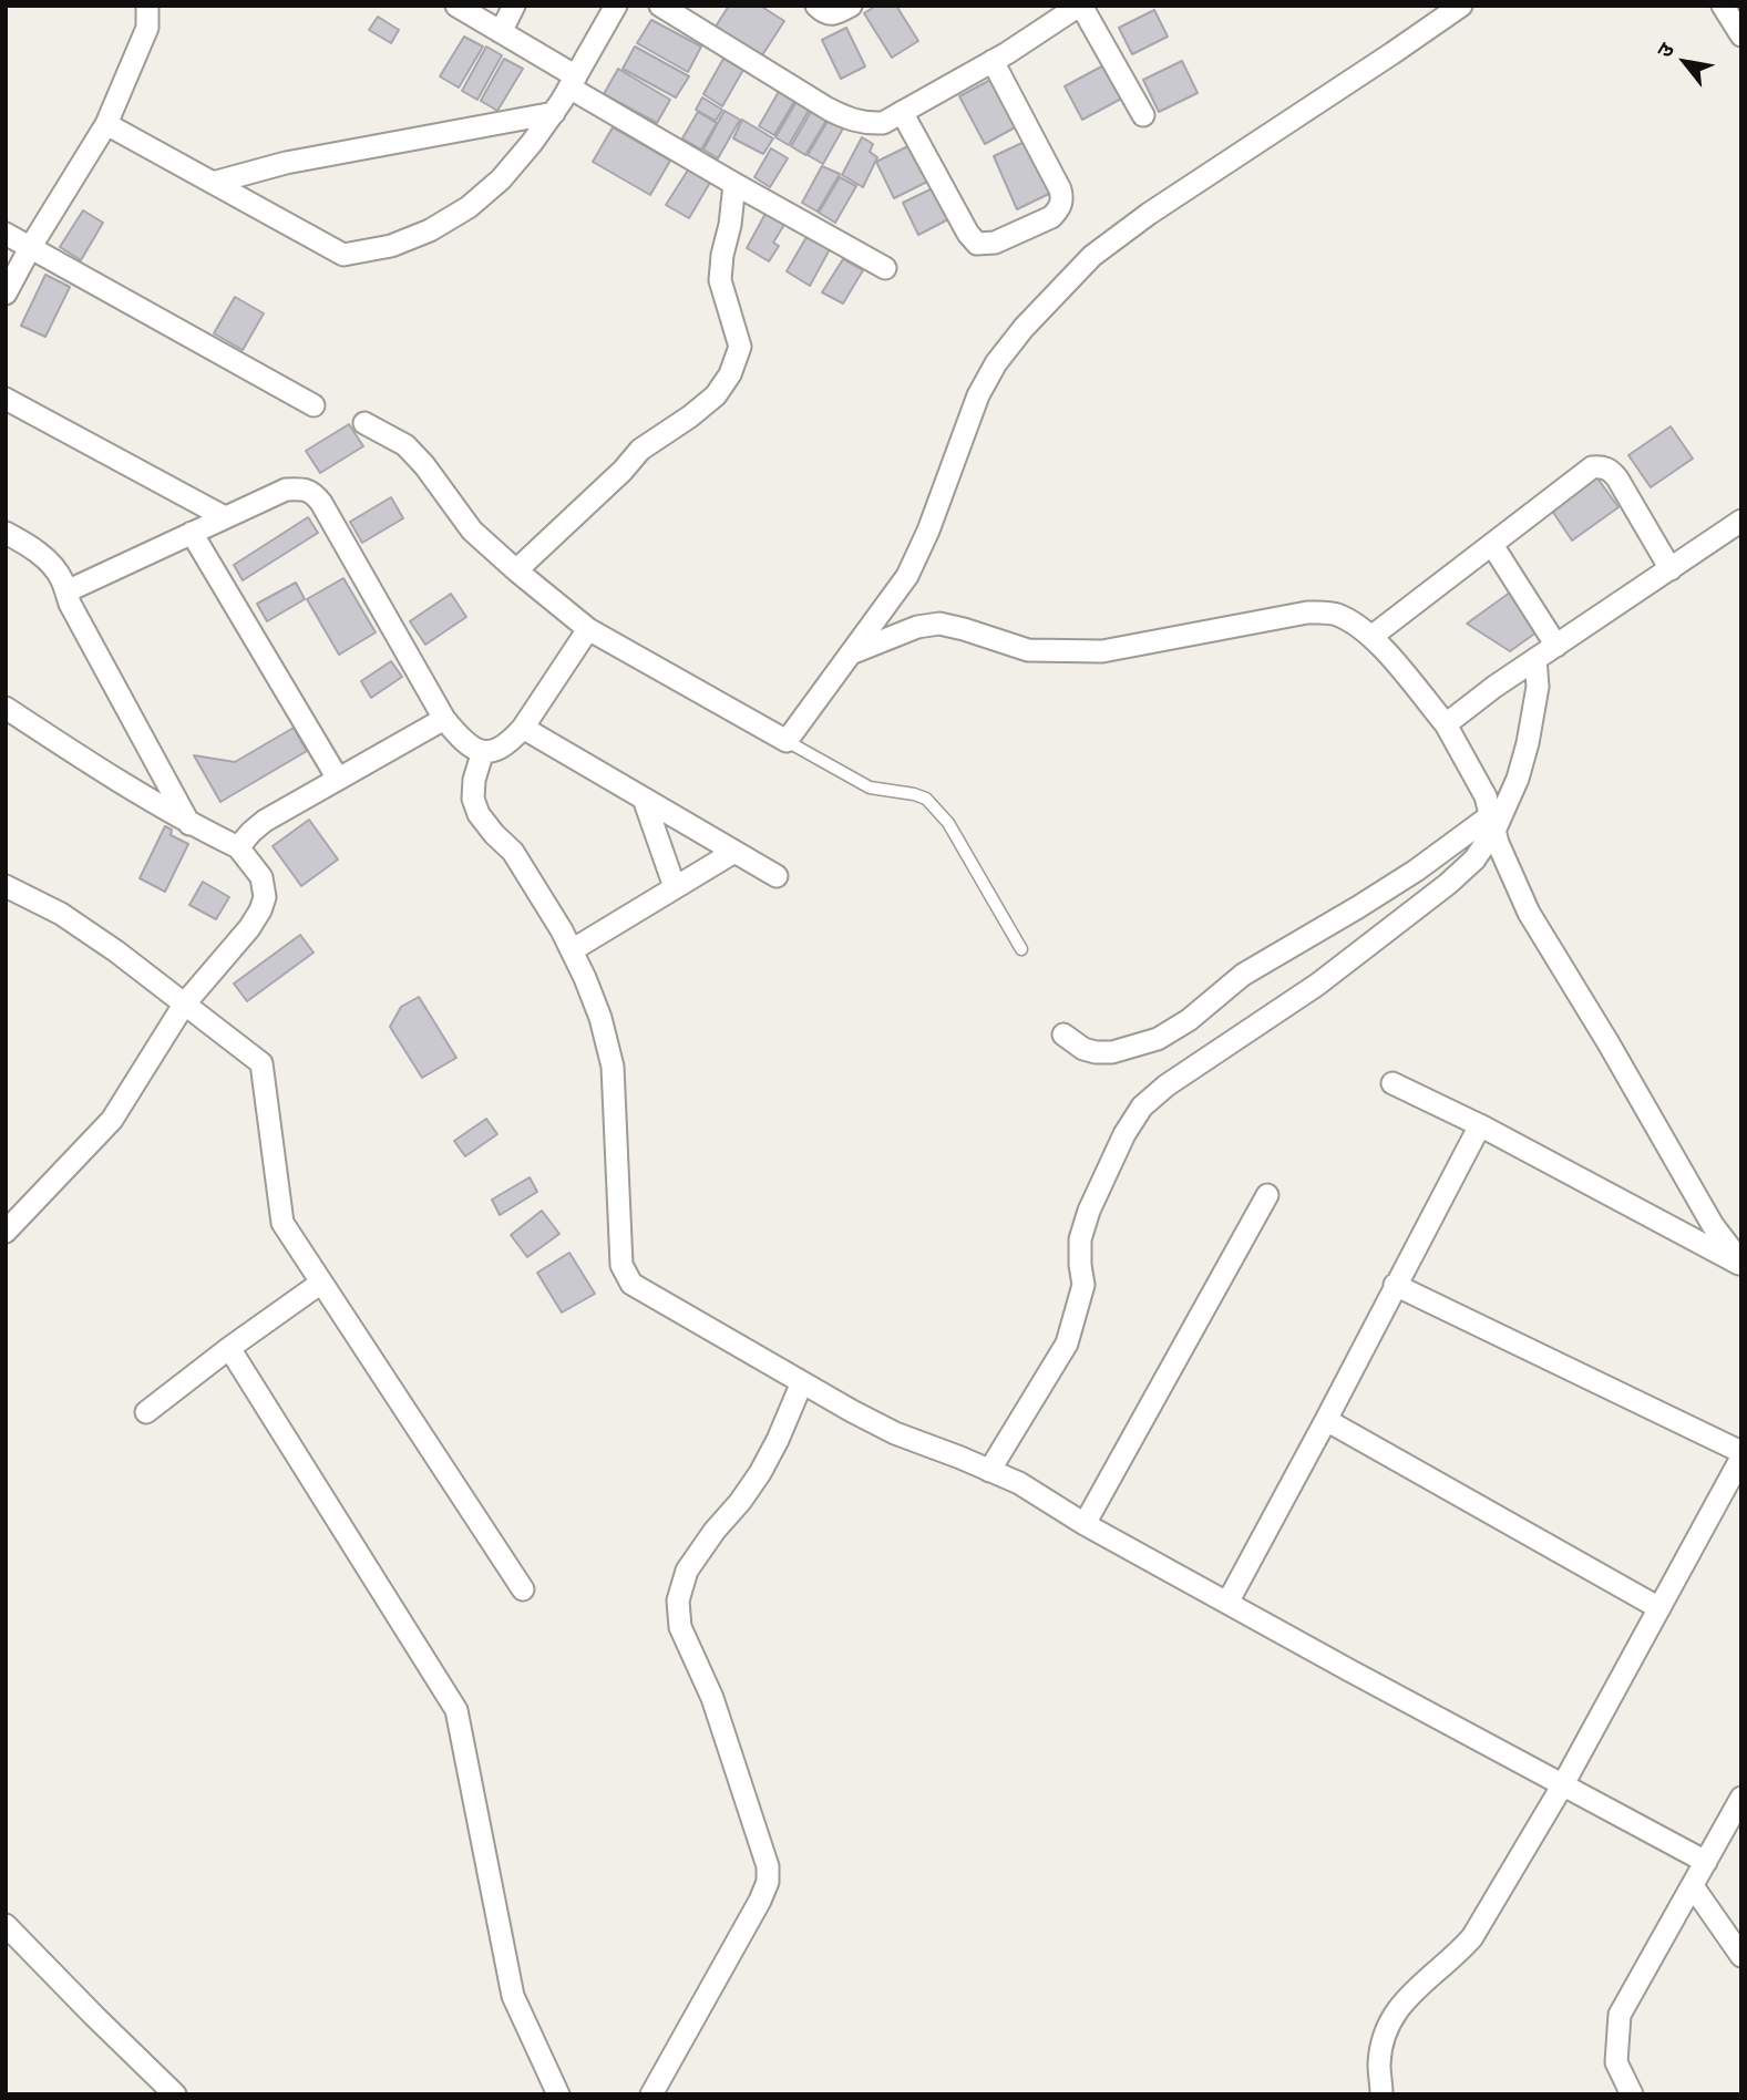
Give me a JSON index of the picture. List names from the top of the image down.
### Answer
{
  "north": "top left"
}
